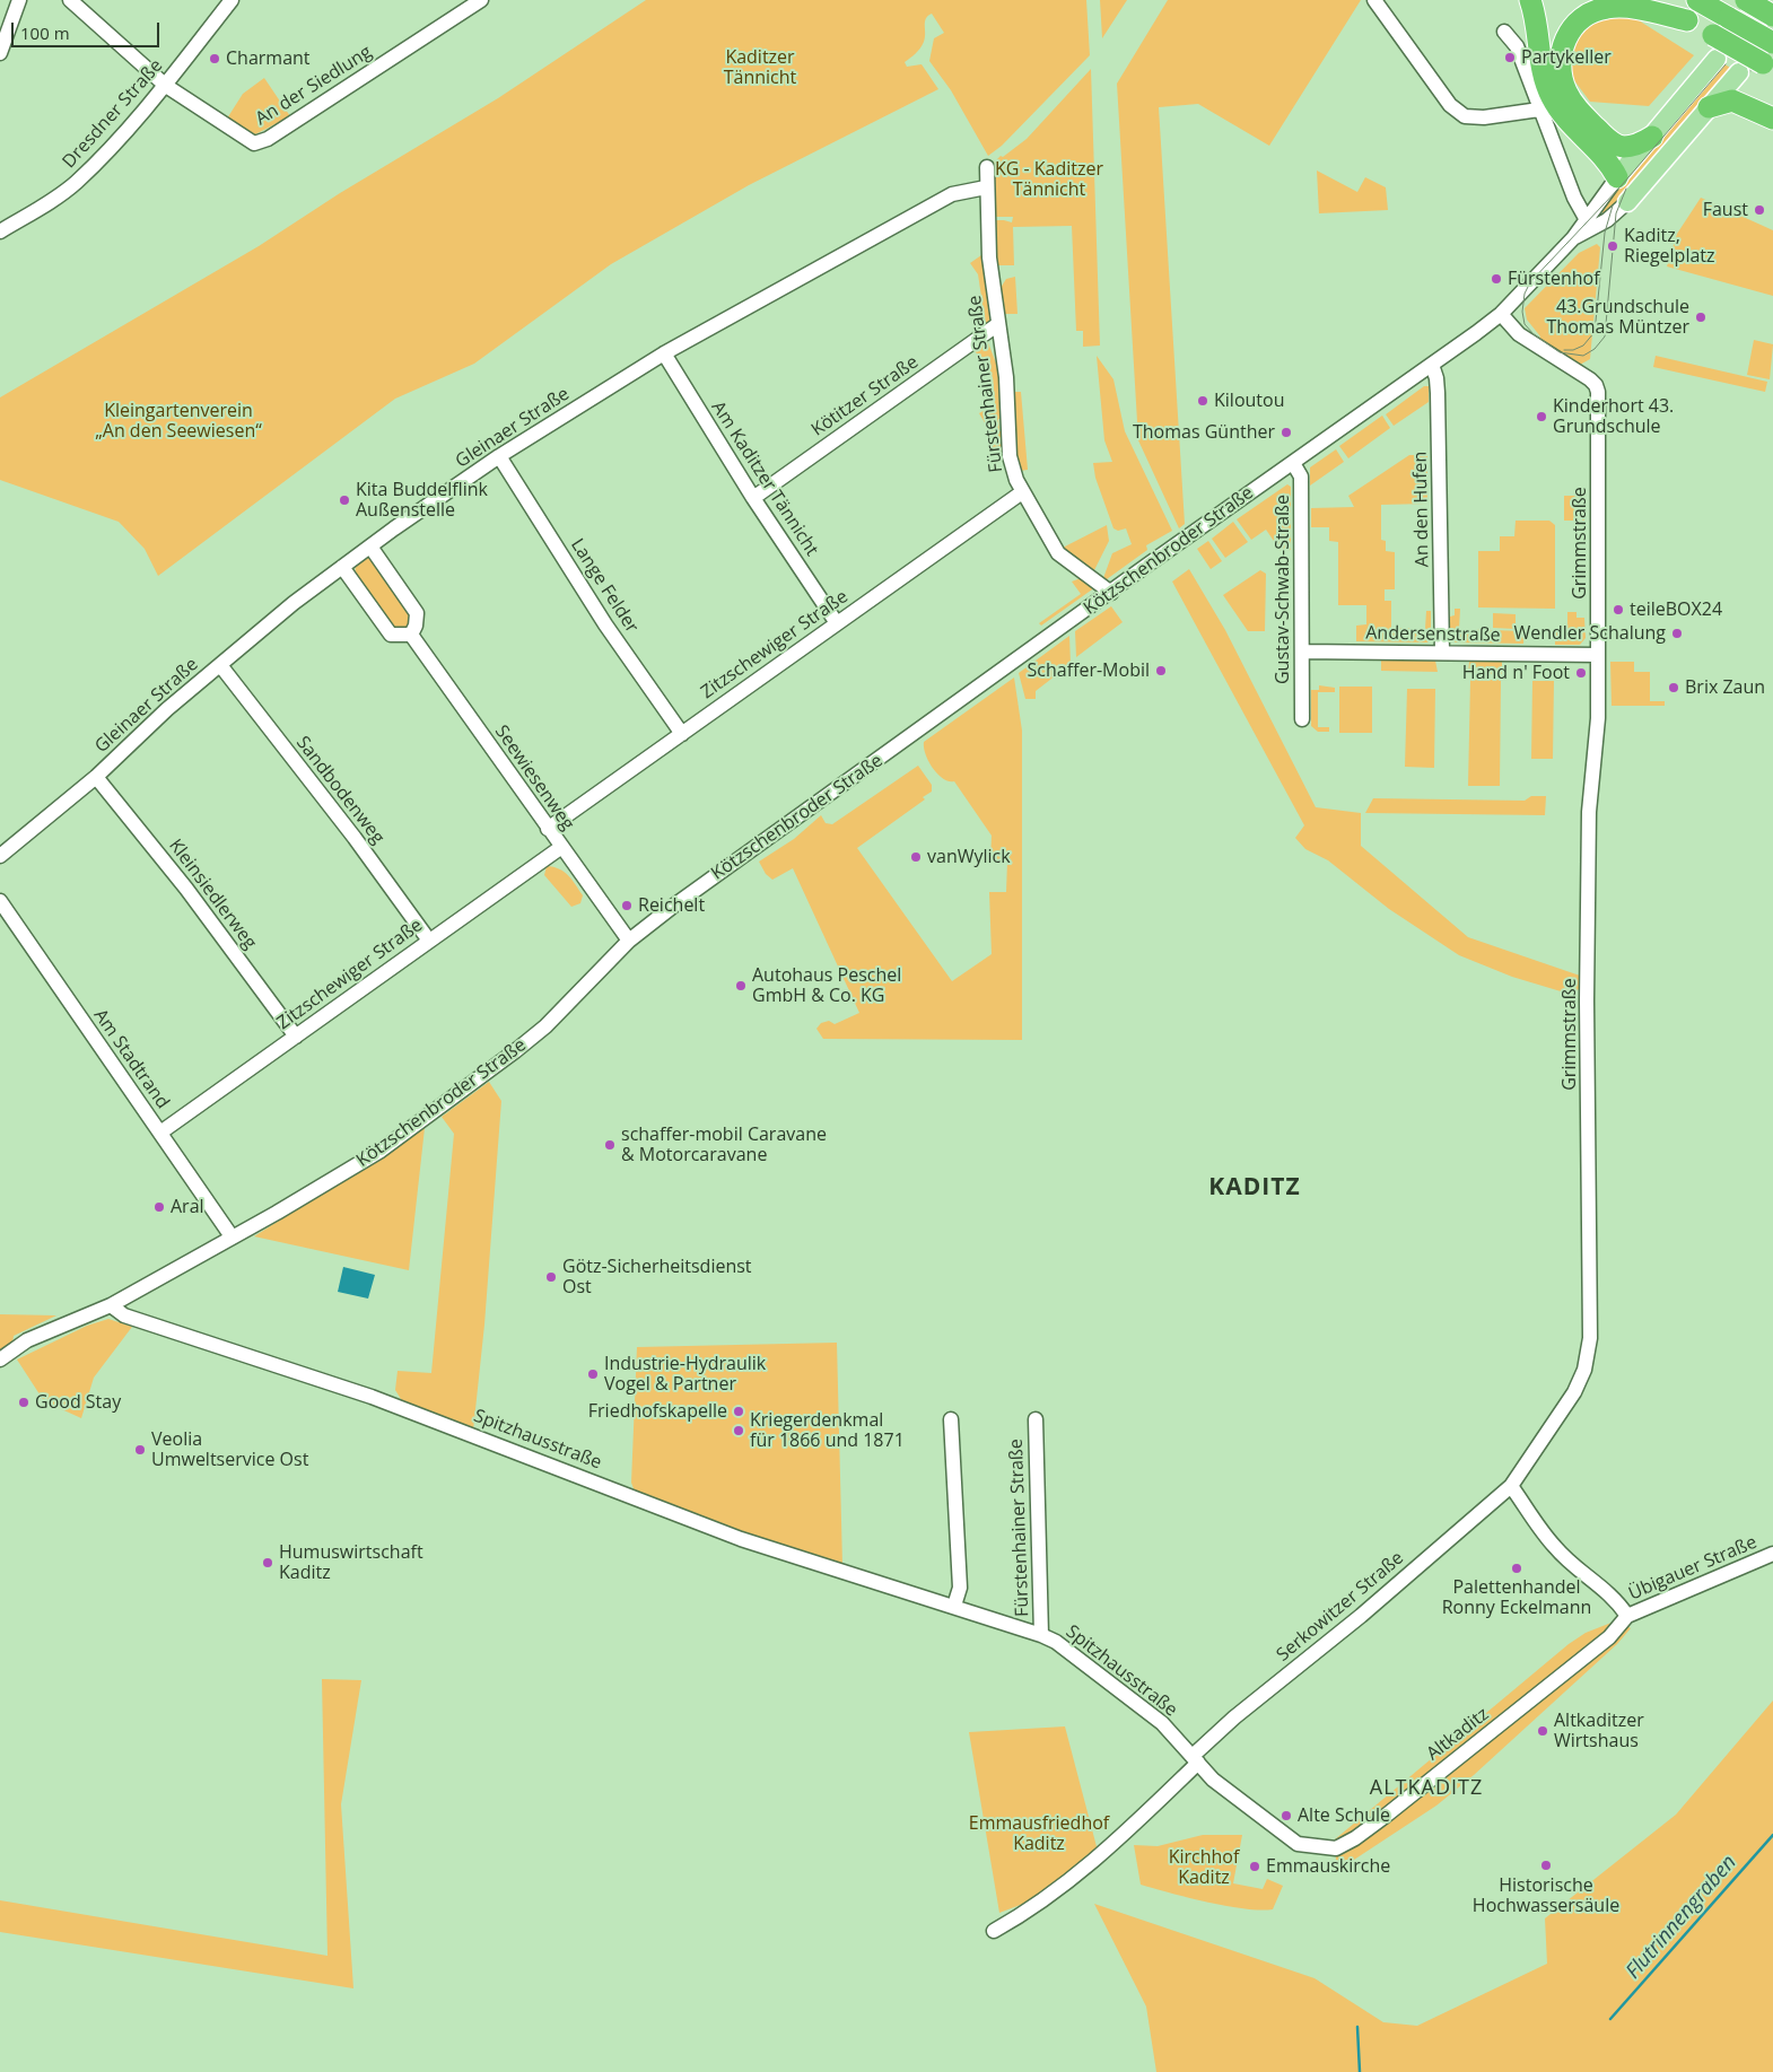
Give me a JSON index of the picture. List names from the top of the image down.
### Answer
{
  "streets": {
    "main road": ["Kötzschenbroder Straße"],
    "street": [
      "An der Siedlung",
      "Dresdner Straße",
      "Fürstenhainer Straße",
      "Kötitzer Straße",
      "Gleinaer Straße",
      "Am Kaditzer Tännicht",
      "An den Hufen",
      "Grimmstraße",
      "Lange Felder",
      "Gustav-Schwab-Straße",
      "Andersenstraße",
      "Zitzschewiger Straße",
      "Seewiesenweg",
      "Sandbodenweg",
      "Kleinsiedlerweg",
      "Am Stadtrand",
      "Spitzhausstraße",
      "Übigauer Straße",
      "Serkowitzer Straße",
      "Altkaditz"
    ]
  },
  "crossings": [
    ["An der Siedlung", "Dresdner Straße"],
    ["Fürstenhainer Straße", "Kötitzer Straße"],
    ["Fürstenhainer Straße", "Gleinaer Straße"],
    ["Fürstenhainer Straße", "Kötzschenbroder Straße"],
    ["Fürstenhainer Straße", "Zitzschewiger Straße"],
    ["Fürstenhainer Straße", "Spitzhausstraße"],
    ["Kötitzer Straße", "Am Kaditzer Tännicht"],
    ["Gleinaer Straße", "Am Kaditzer Tännicht"],
    ["Gleinaer Straße", "Lange Felder"],
    ["Gleinaer Straße", "Sandbodenweg"],
    ["Gleinaer Straße", "Kleinsiedlerweg"],
    ["Am Kaditzer Tännicht", "Zitzschewiger Straße"],
    ["An den Hufen", "Kötzschenbroder Straße"],
    ["An den Hufen", "Andersenstraße"],
    ["Grimmstraße", "Kötzschenbroder Straße"],
    ["Grimmstraße", "Andersenstraße"],
    ["Grimmstraße", "Serkowitzer Straße"],
    ["Kötzschenbroder Straße", "Gustav-Schwab-Straße"],
    ["Kötzschenbroder Straße", "Seewiesenweg"],
    ["Kötzschenbroder Straße", "Am Stadtrand"],
    ["Kötzschenbroder Straße", "Spitzhausstraße"],
    ["Lange Felder", "Zitzschewiger Straße"],
    ["Gustav-Schwab-Straße", "Andersenstraße"],
    ["Zitzschewiger Straße", "Seewiesenweg"],
    ["Zitzschewiger Straße", "Sandbodenweg"],
    ["Zitzschewiger Straße", "Kleinsiedlerweg"],
    ["Zitzschewiger Straße", "Am Stadtrand"],
    ["Spitzhausstraße", "Serkowitzer Straße"],
    ["Spitzhausstraße", "Altkaditz"],
    ["Übigauer Straße", "Altkaditz"],
    ["Serkowitzer Straße", "Altkaditz"]
  ],
  "districts": ["KADITZ", "ALTKADITZ"],
  "water": ["Flutrinnengraben"],
  "parks": [
    "Kaditzer Tännicht",
    "KG - Kaditzer Tännicht",
    "Kleingartenverein „An den Seewiesen“",
    "Emmausfriedhof Kaditz",
    "Kirchhof Kaditz"
  ],
  "places": [
    "Partykeller",
    "Charmant",
    "Faust",
    "Kaditz, Riegelplatz",
    "Fürstenhof",
    "43.Grundschule Thomas Müntzer",
    "Kiloutou",
    "Kinderhort 43. Grundschule",
    "Thomas Günther",
    "Kita Buddelflink Außenstelle",
    "teileBOX24",
    "Wendler Schalung",
    "Schaffer-Mobil",
    "Hand n' Foot",
    "Brix Zaun",
    "vanWylick",
    "Reichelt",
    "Autohaus Peschel GmbH & Co. KG",
    "schaffer-mobil Caravane & Motorcaravane",
    "Aral",
    "Götz-Sicherheitsdienst Ost",
    "Industrie-Hydraulik Vogel & Partner",
    "Good Stay",
    "Friedhofskapelle",
    "Kriegerdenkmal für 1866 und 1871",
    "Veolia Umweltservice Ost",
    "Humuswirtschaft Kaditz",
    "Palettenhandel Ronny Eckelmann",
    "Altkaditzer Wirtshaus",
    "Alte Schule",
    "Historische Hochwassersäule",
    "Emmauskirche"
  ],
  "scale_bar": "100 m"
}
